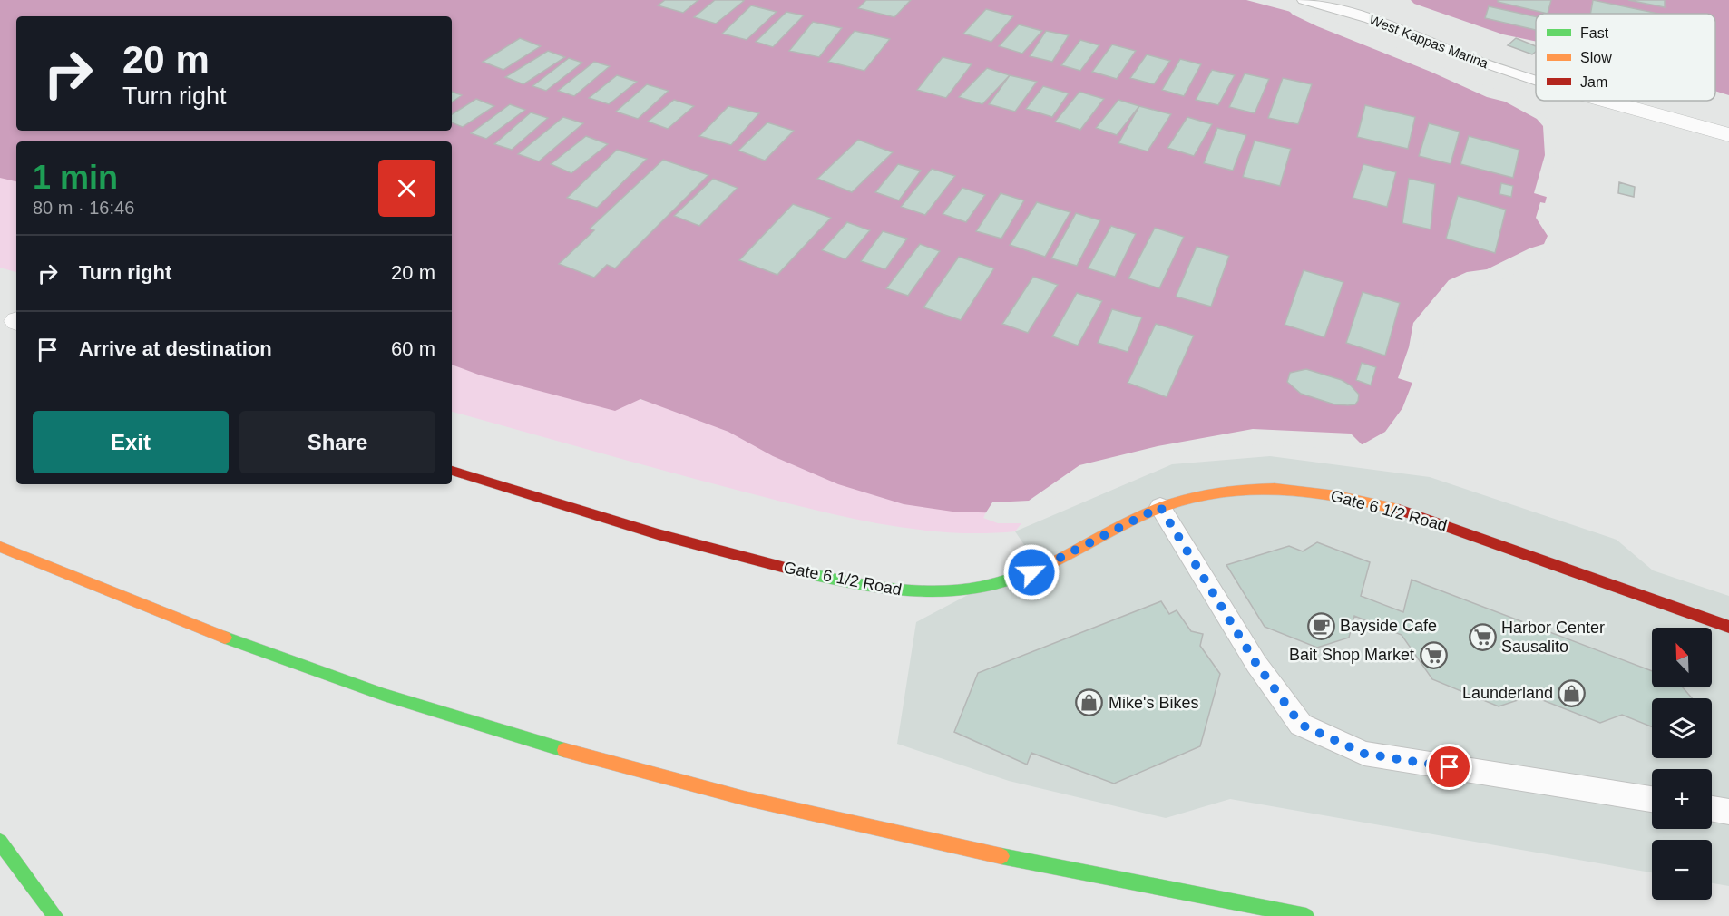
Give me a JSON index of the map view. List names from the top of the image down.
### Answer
{
  "streets": {
    "main road": ["Gate 6 1/2 Road"],
    "lane": ["West Kappas Marina"]
  },
  "places": {
    "cafe": ["Bayside Cafe"],
    "supermarket": ["Harbor Center Sausalito", "Bait Shop Market"],
    "shop": ["Launderland", "Mike's Bikes"]
  },
  "legend": ["Fast", "Slow", "Jam"],
  "north": "top left",
  "page": {
    "turn": ["20 m", "Turn right"],
    "heading": ["1 min", "80 m · 16:46"],
    "list": [
      {
        "name": "Turn right",
        "value": "20 m"
      },
      {
        "name": "Arrive at destination",
        "value": "60 m"
      }
    ],
    "buttons": ["Exit", "Share"],
    "map_buttons": ["+", "−"]
  }
}
